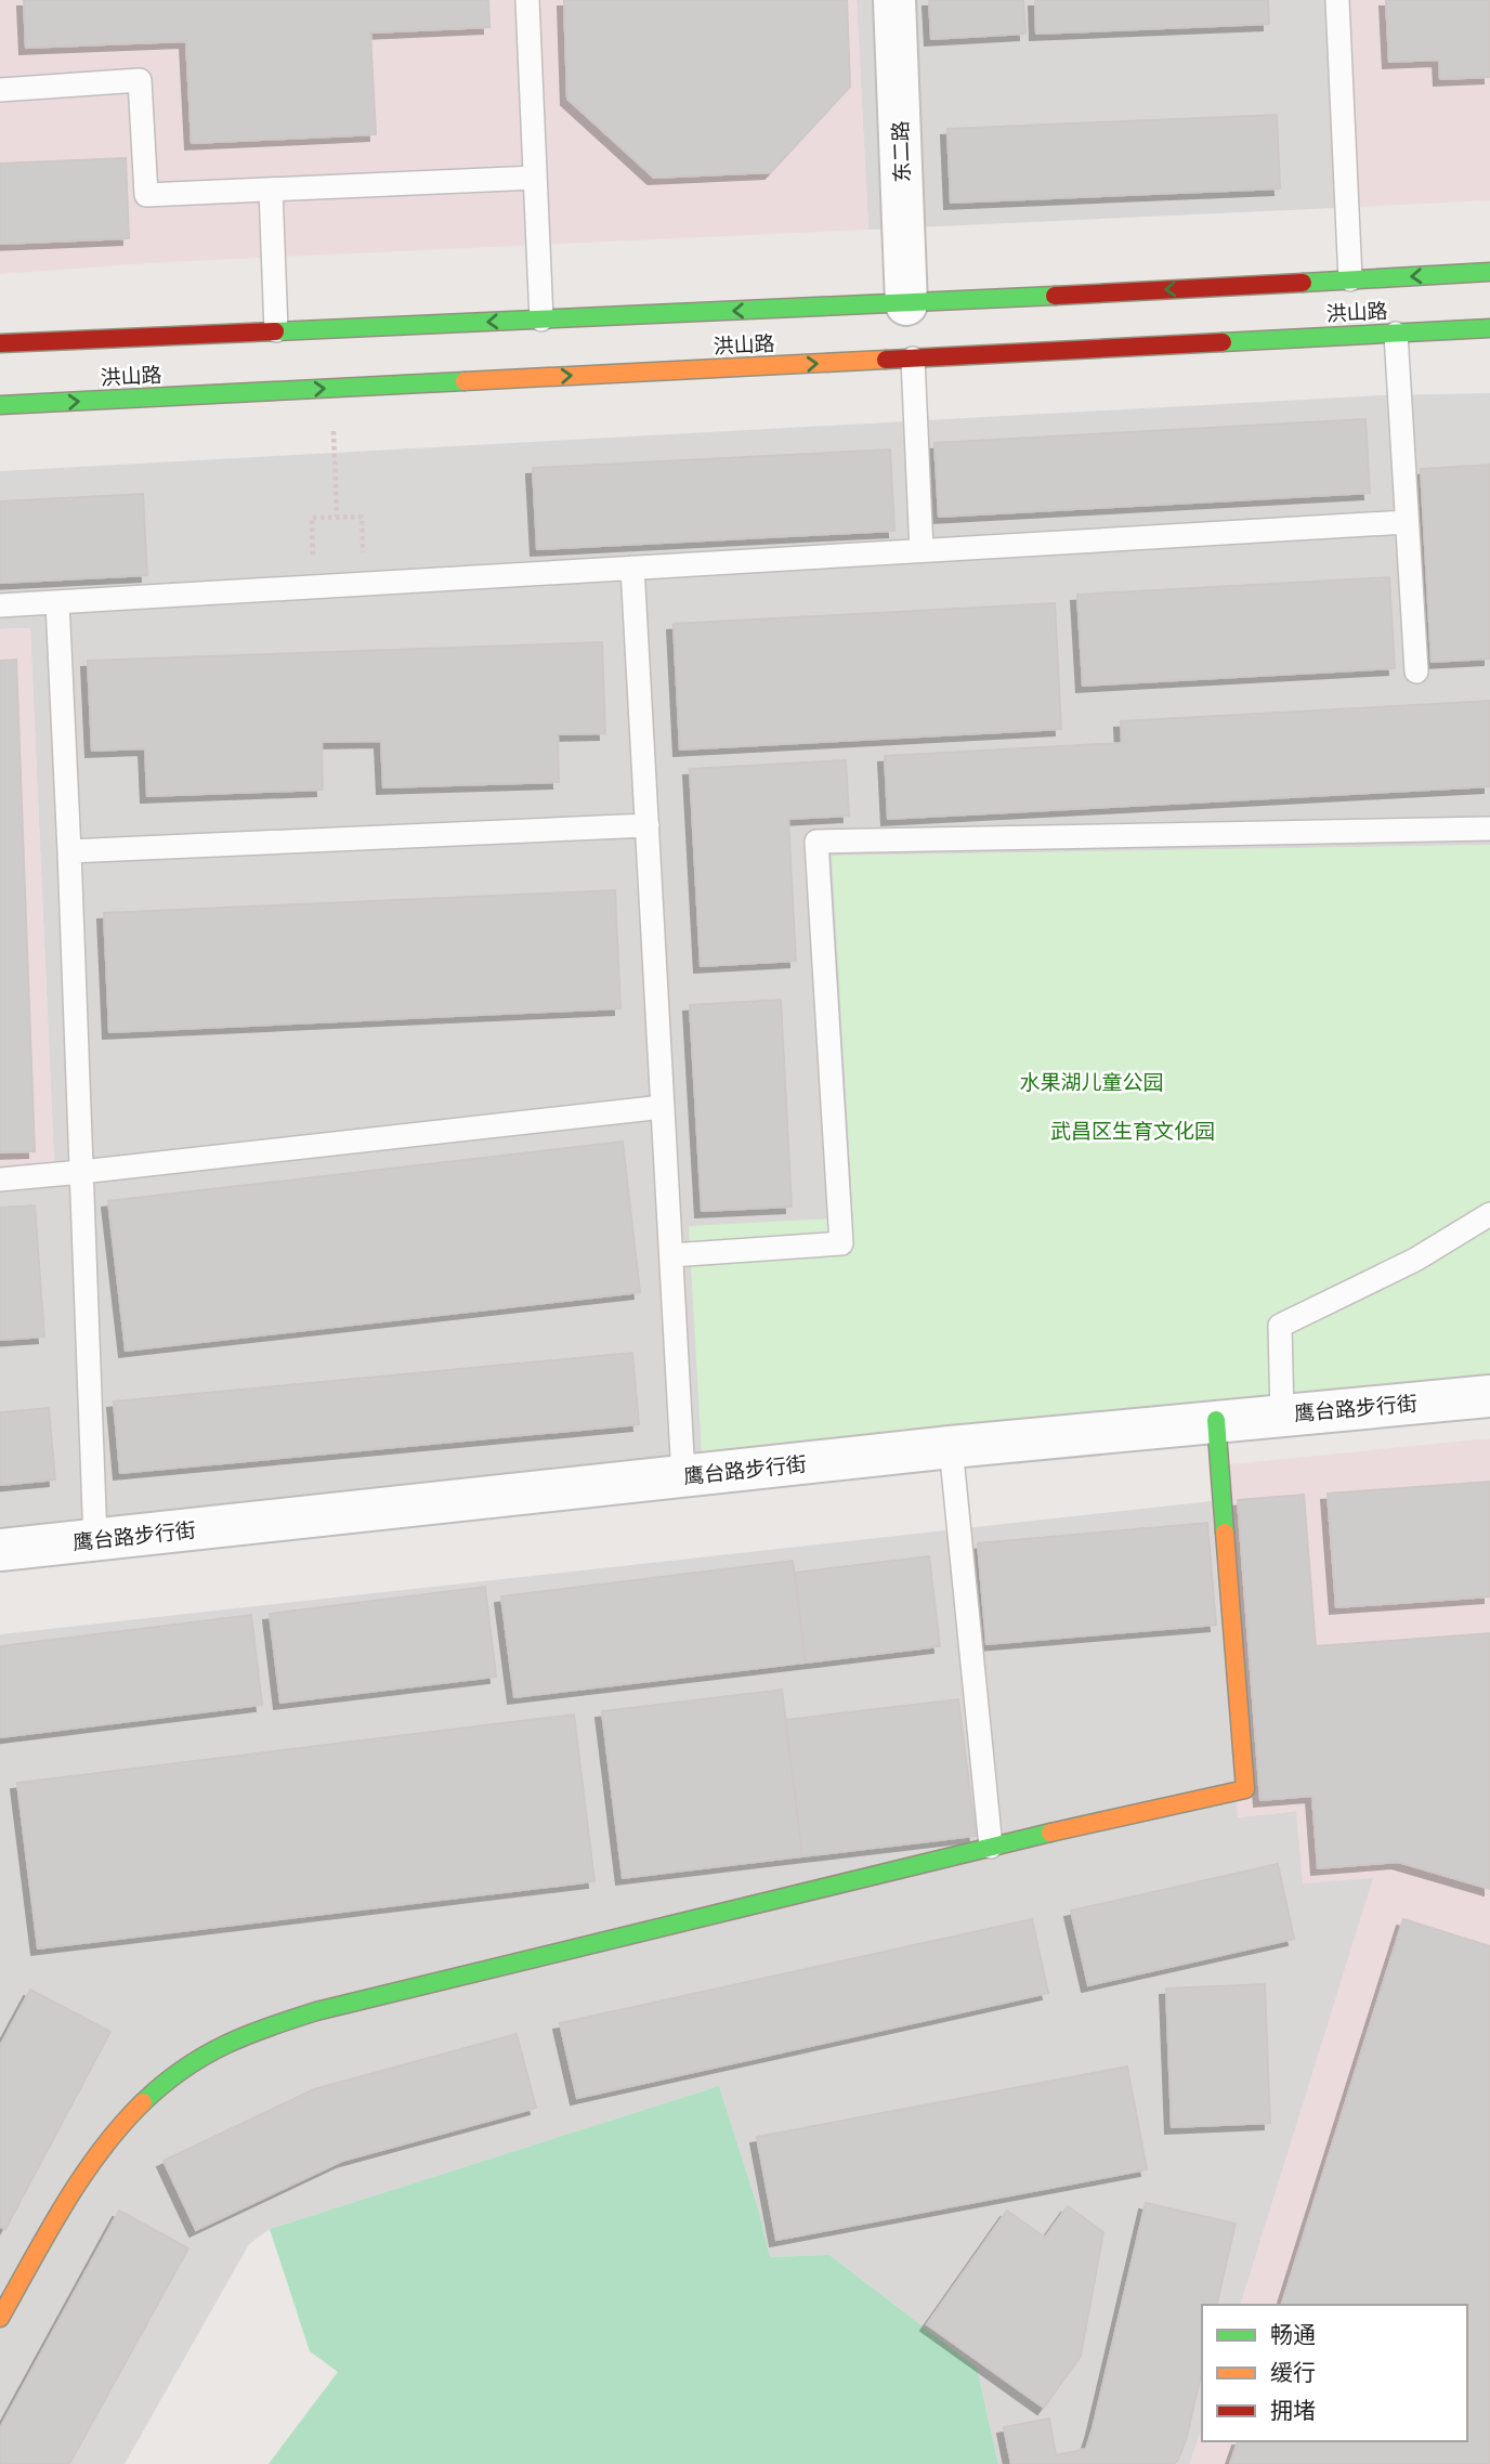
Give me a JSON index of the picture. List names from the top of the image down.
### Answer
{
  "streets": {
    "main road": ["洪山路"],
    "street": ["东二路", "鹰台路步行街"]
  },
  "crossings": [
    ["东二路", "洪山路"]
  ],
  "parks": ["水果湖儿童公园", "武昌区生育文化园"],
  "legend": ["畅通", "缓行", "拥堵"]
}
